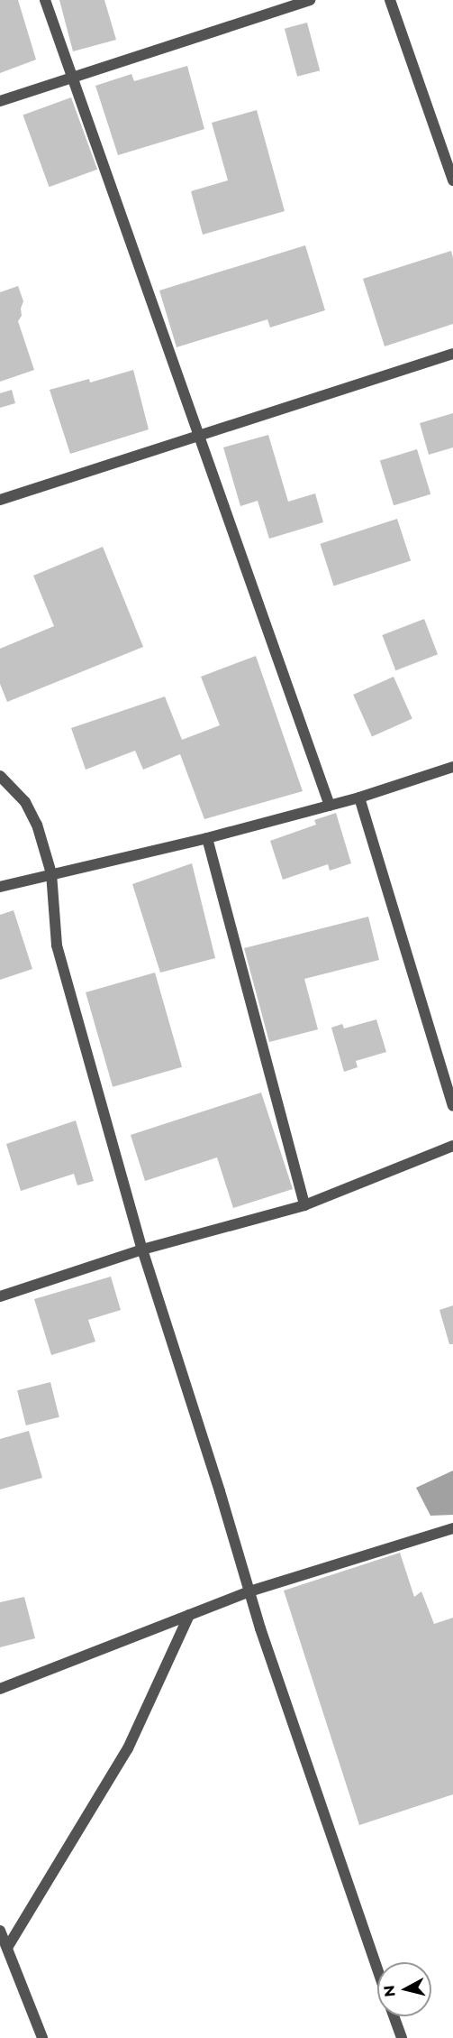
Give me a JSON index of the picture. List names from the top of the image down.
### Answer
{
  "north": "left"
}
